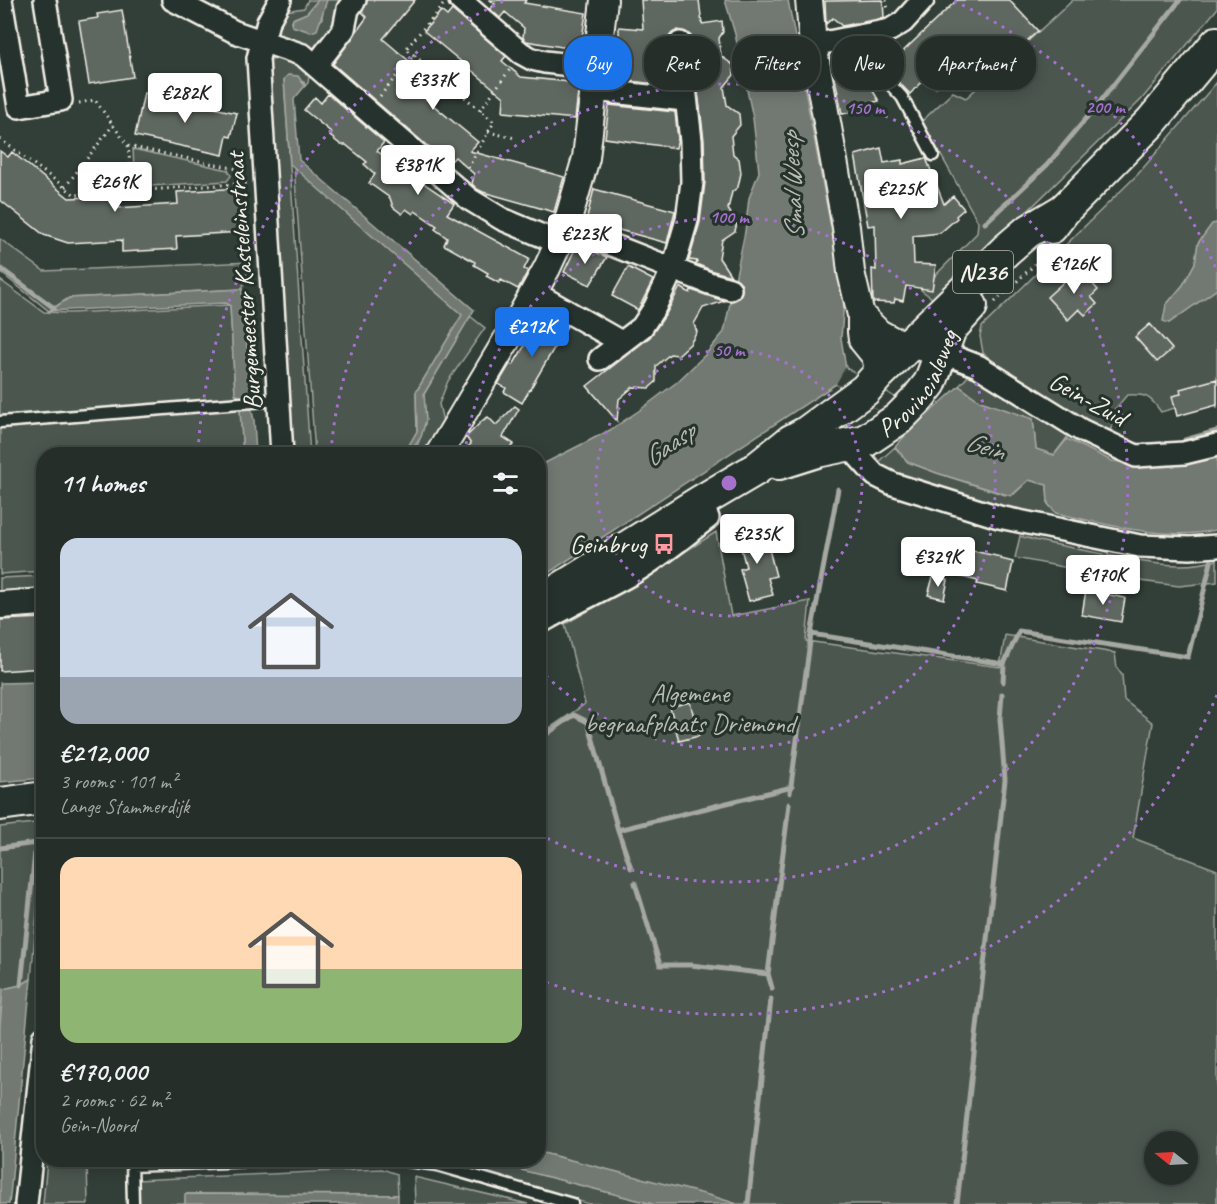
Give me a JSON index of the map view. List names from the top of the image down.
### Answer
{
  "streets": {
    "main road": ["N236", "Provincialeweg"],
    "street": ["Burgemeester Kasteleinstraat", "Gein-Zuid"]
  },
  "crossings": [
    ["Provincialeweg", "Gein-Zuid"]
  ],
  "water": ["Smal Weesp", "Gaasp", "Gein"],
  "parks": ["Algemene begraafplaats Driemond"],
  "places": {
    "bus stop": ["Geinbrug"]
  },
  "north": "left",
  "page": {
    "chip": [
      "Buy",
      "Rent",
      "Filters",
      "New",
      "Apartment"
    ],
    "price": [
      "€337K",
      "€282K",
      "€381K",
      "€269K",
      "€225K",
      "€223K",
      "€126K",
      "€212K",
      "€235K",
      "€329K",
      "€170K"
    ],
    "heading": "11 homes",
    "list": [
      {
        "name": "€212,000",
        "note": "3 rooms · 101 m² · Lange Stammerdijk"
      },
      {
        "name": "€170,000",
        "note": "2 rooms · 62 m² · Gein-Noord"
      }
    ]
  },
  "rings": [
    "200 m",
    "150 m",
    "100 m",
    "50 m"
  ]
}
